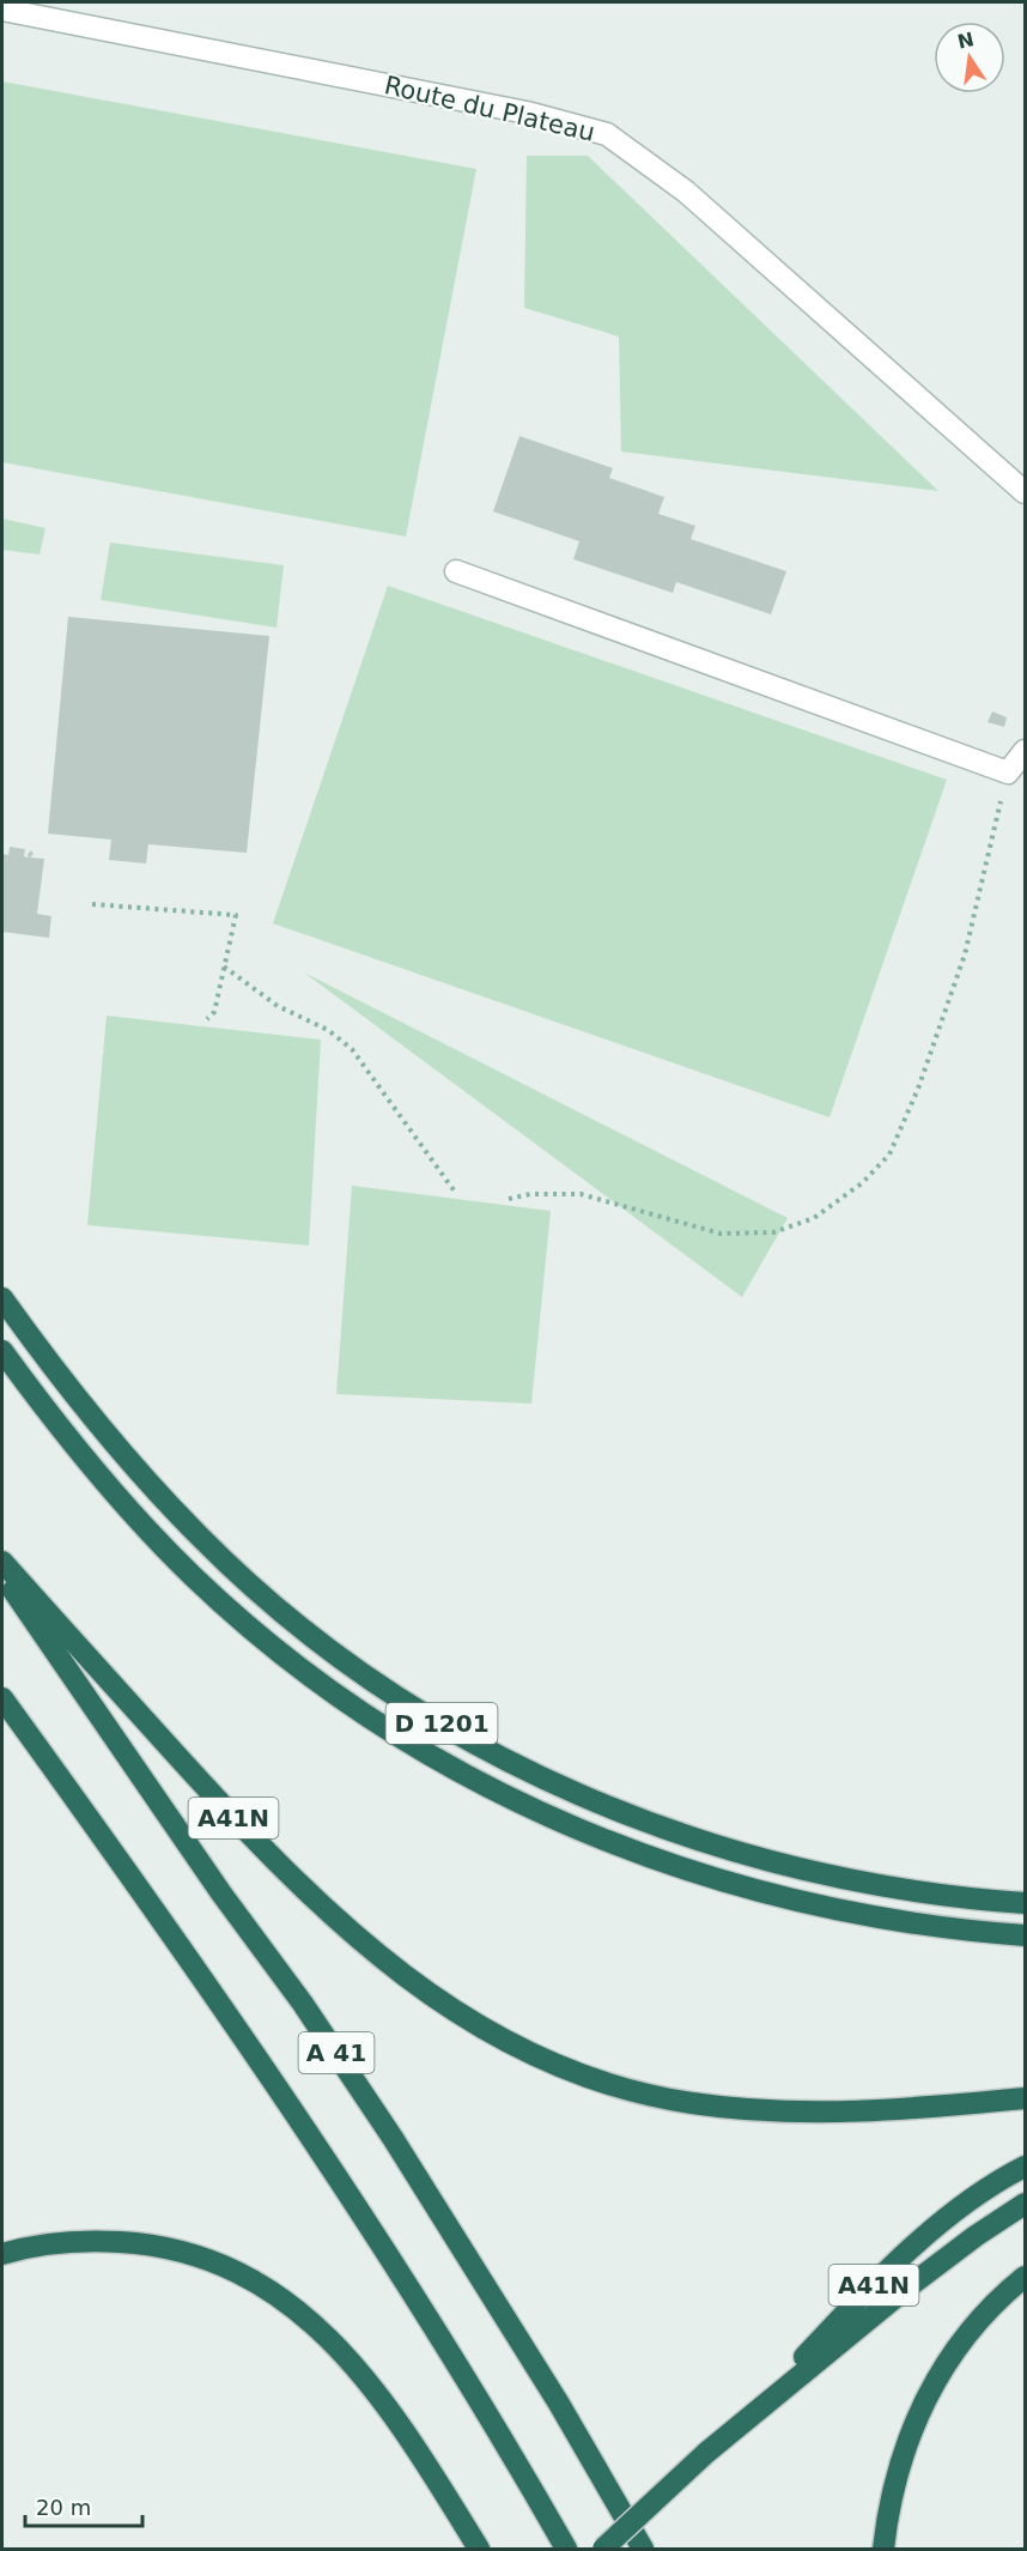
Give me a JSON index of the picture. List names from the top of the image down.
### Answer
{
  "streets": {
    "highway": ["D 1201", "A41N", "A 41"],
    "street": ["Route du Plateau"]
  },
  "scale_bar": "20 m",
  "north": "top"
}
